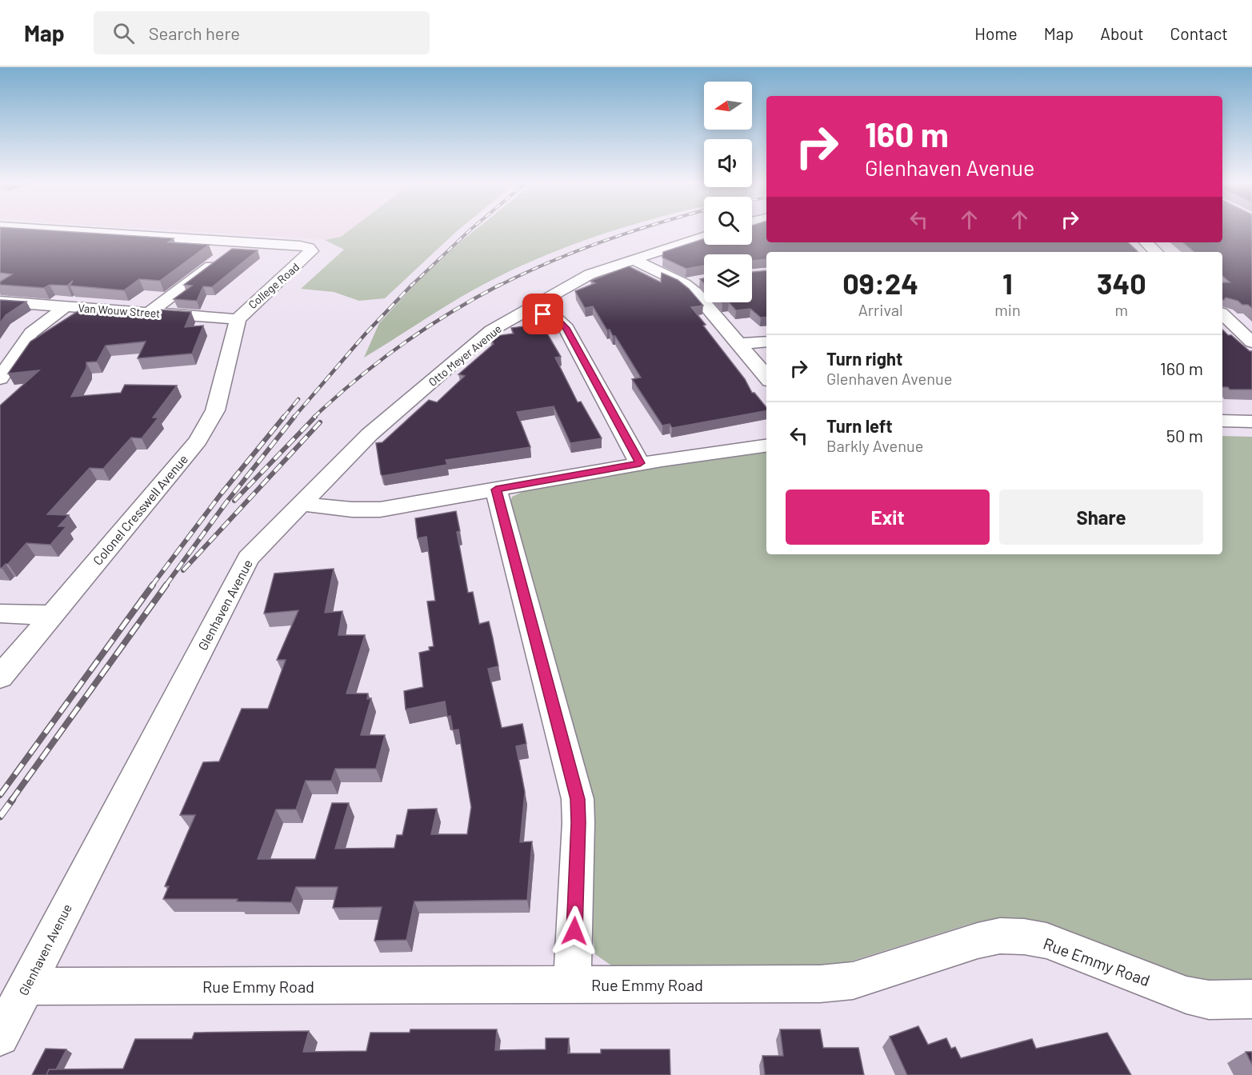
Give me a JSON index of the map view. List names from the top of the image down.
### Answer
{
  "streets": {
    "street": [
      "College Road",
      "Van Wouw Street",
      "Otto Meyer Avenue",
      "Colonel Cresswell Avenue",
      "Glenhaven Avenue",
      "Rue Emmy Road"
    ]
  },
  "crossings": [
    ["College Road", "Van Wouw Street"],
    ["College Road", "Colonel Cresswell Avenue"],
    ["Van Wouw Street", "Colonel Cresswell Avenue"],
    ["Otto Meyer Avenue", "Glenhaven Avenue"],
    ["Glenhaven Avenue", "Rue Emmy Road"]
  ],
  "north": "left",
  "page": {
    "header": "Map",
    "search": "Search here",
    "nav": [
      "Home",
      "Map",
      "About",
      "Contact"
    ],
    "turn": ["160 m", "Glenhaven Avenue"],
    "eta": [
      "09:24",
      "Arrival",
      "1",
      "min",
      "340",
      "m"
    ],
    "list": [
      {
        "name": "Turn right",
        "note": "Glenhaven Avenue",
        "value": "160 m"
      },
      {
        "name": "Turn left",
        "note": "Barkly Avenue",
        "value": "50 m"
      }
    ],
    "buttons": ["Exit", "Share"]
  }
}
